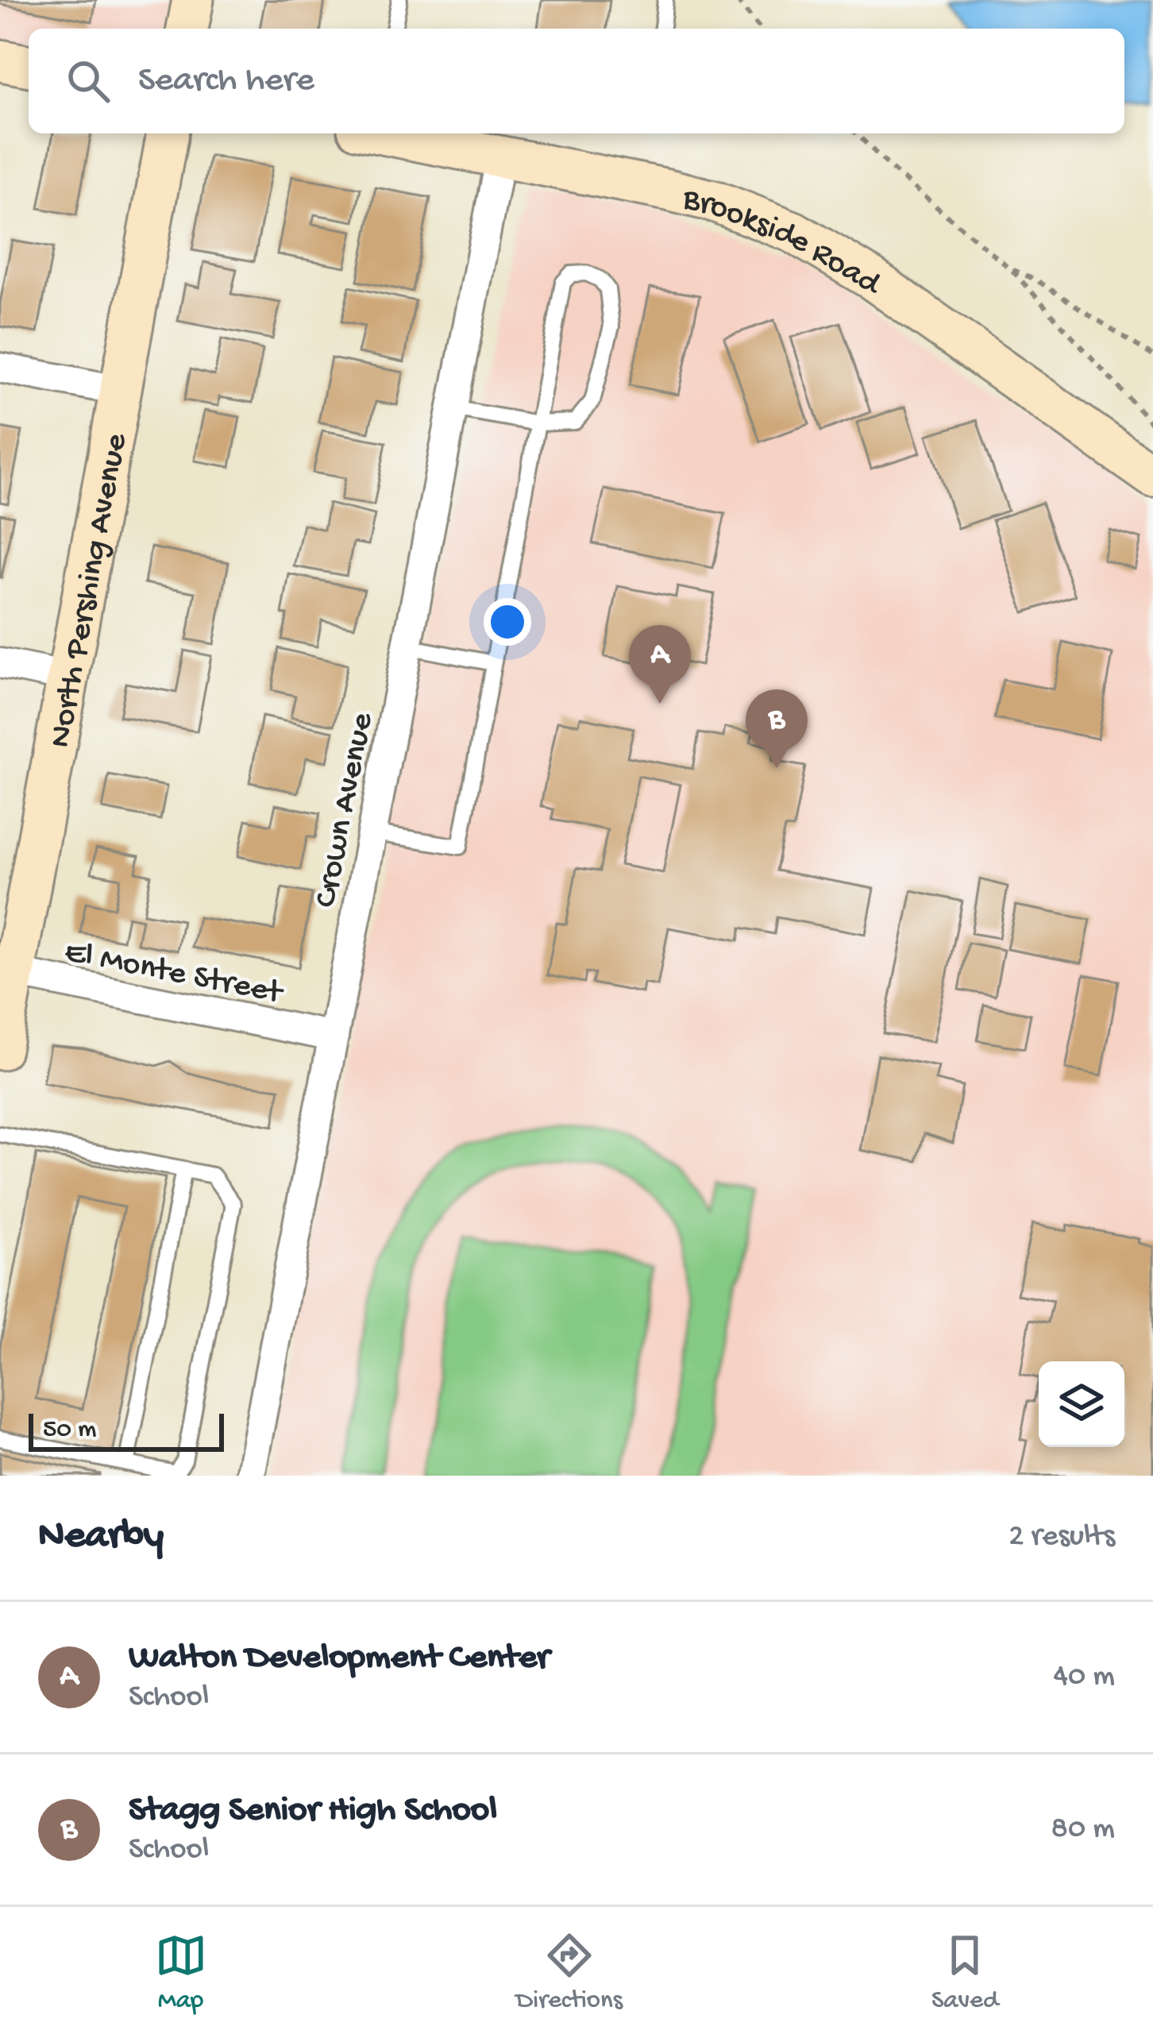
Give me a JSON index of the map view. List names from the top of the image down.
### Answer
{
  "streets": {
    "main road": ["Brookside Road", "North Pershing Avenue"],
    "street": ["Crown Avenue", "El Monte Street"]
  },
  "crossings": [
    ["Brookside Road", "Crown Avenue"],
    ["North Pershing Avenue", "El Monte Street"],
    ["Crown Avenue", "El Monte Street"]
  ],
  "scale_bar": "50 m",
  "page": {
    "search": "Search here",
    "pins": ["A", "B"],
    "scale": "50 m",
    "heading": ["Nearby", "2 results"],
    "list": [
      {
        "mark": "A",
        "name": "Walton Development Center",
        "note": "School",
        "value": "40 m"
      },
      {
        "mark": "B",
        "name": "Stagg Senior High School",
        "note": "School",
        "value": "80 m"
      }
    ],
    "nav": ["Map", "Directions", "Saved"]
  }
}
